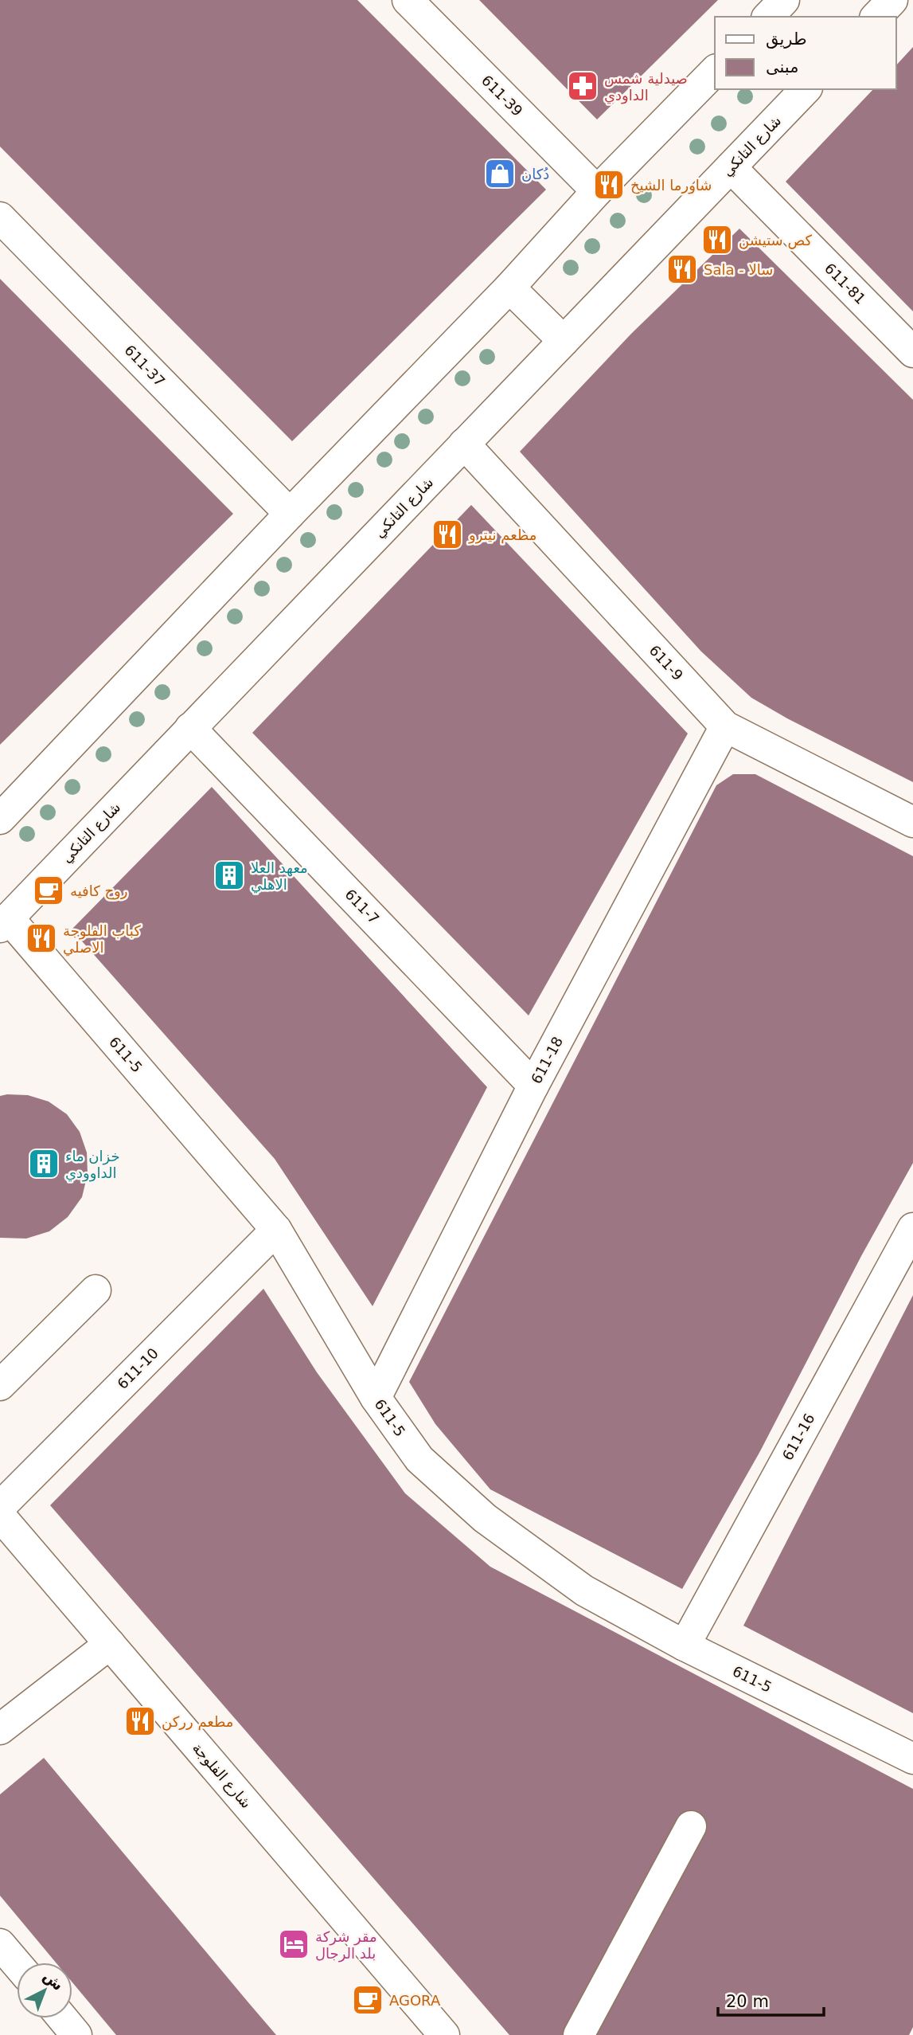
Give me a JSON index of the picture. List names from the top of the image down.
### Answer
{
  "streets": {
    "street": [
      "611-39",
      "شارع التانكي",
      "611-81",
      "611-37",
      "611-9",
      "611-7",
      "611-5",
      "611-18",
      "611-10",
      "611-16",
      "شارع الفلوجة"
    ]
  },
  "crossings": [
    ["شارع التانكي", "611-81"],
    ["شارع التانكي", "611-9"],
    ["شارع التانكي", "611-7"],
    ["شارع التانكي", "611-5"],
    ["611-9", "611-18"],
    ["611-7", "611-18"],
    ["611-5", "611-18"],
    ["611-5", "611-10"],
    ["611-5", "611-16"]
  ],
  "places": {
    "pharmacy": ["صيدلية شمس الداودي"],
    "shop": ["دُكان"],
    "restaurant": [
      "شاورما الشيخ",
      "كص ستيشن",
      "Sala - سالا",
      "مطعم نيترو",
      "كباب الفلوجة الاصلي",
      "مطعم رركن"
    ],
    "building": ["معهد العلا الاهلي", "خزان ماء الداوودي"],
    "cafe": ["روح كافيه", "AGORA"],
    "hotel": ["مقر شركة بلد الرجال"]
  },
  "legend": ["طريق", "مبنى"],
  "scale_bar": "20 m",
  "north": "top right"
}
